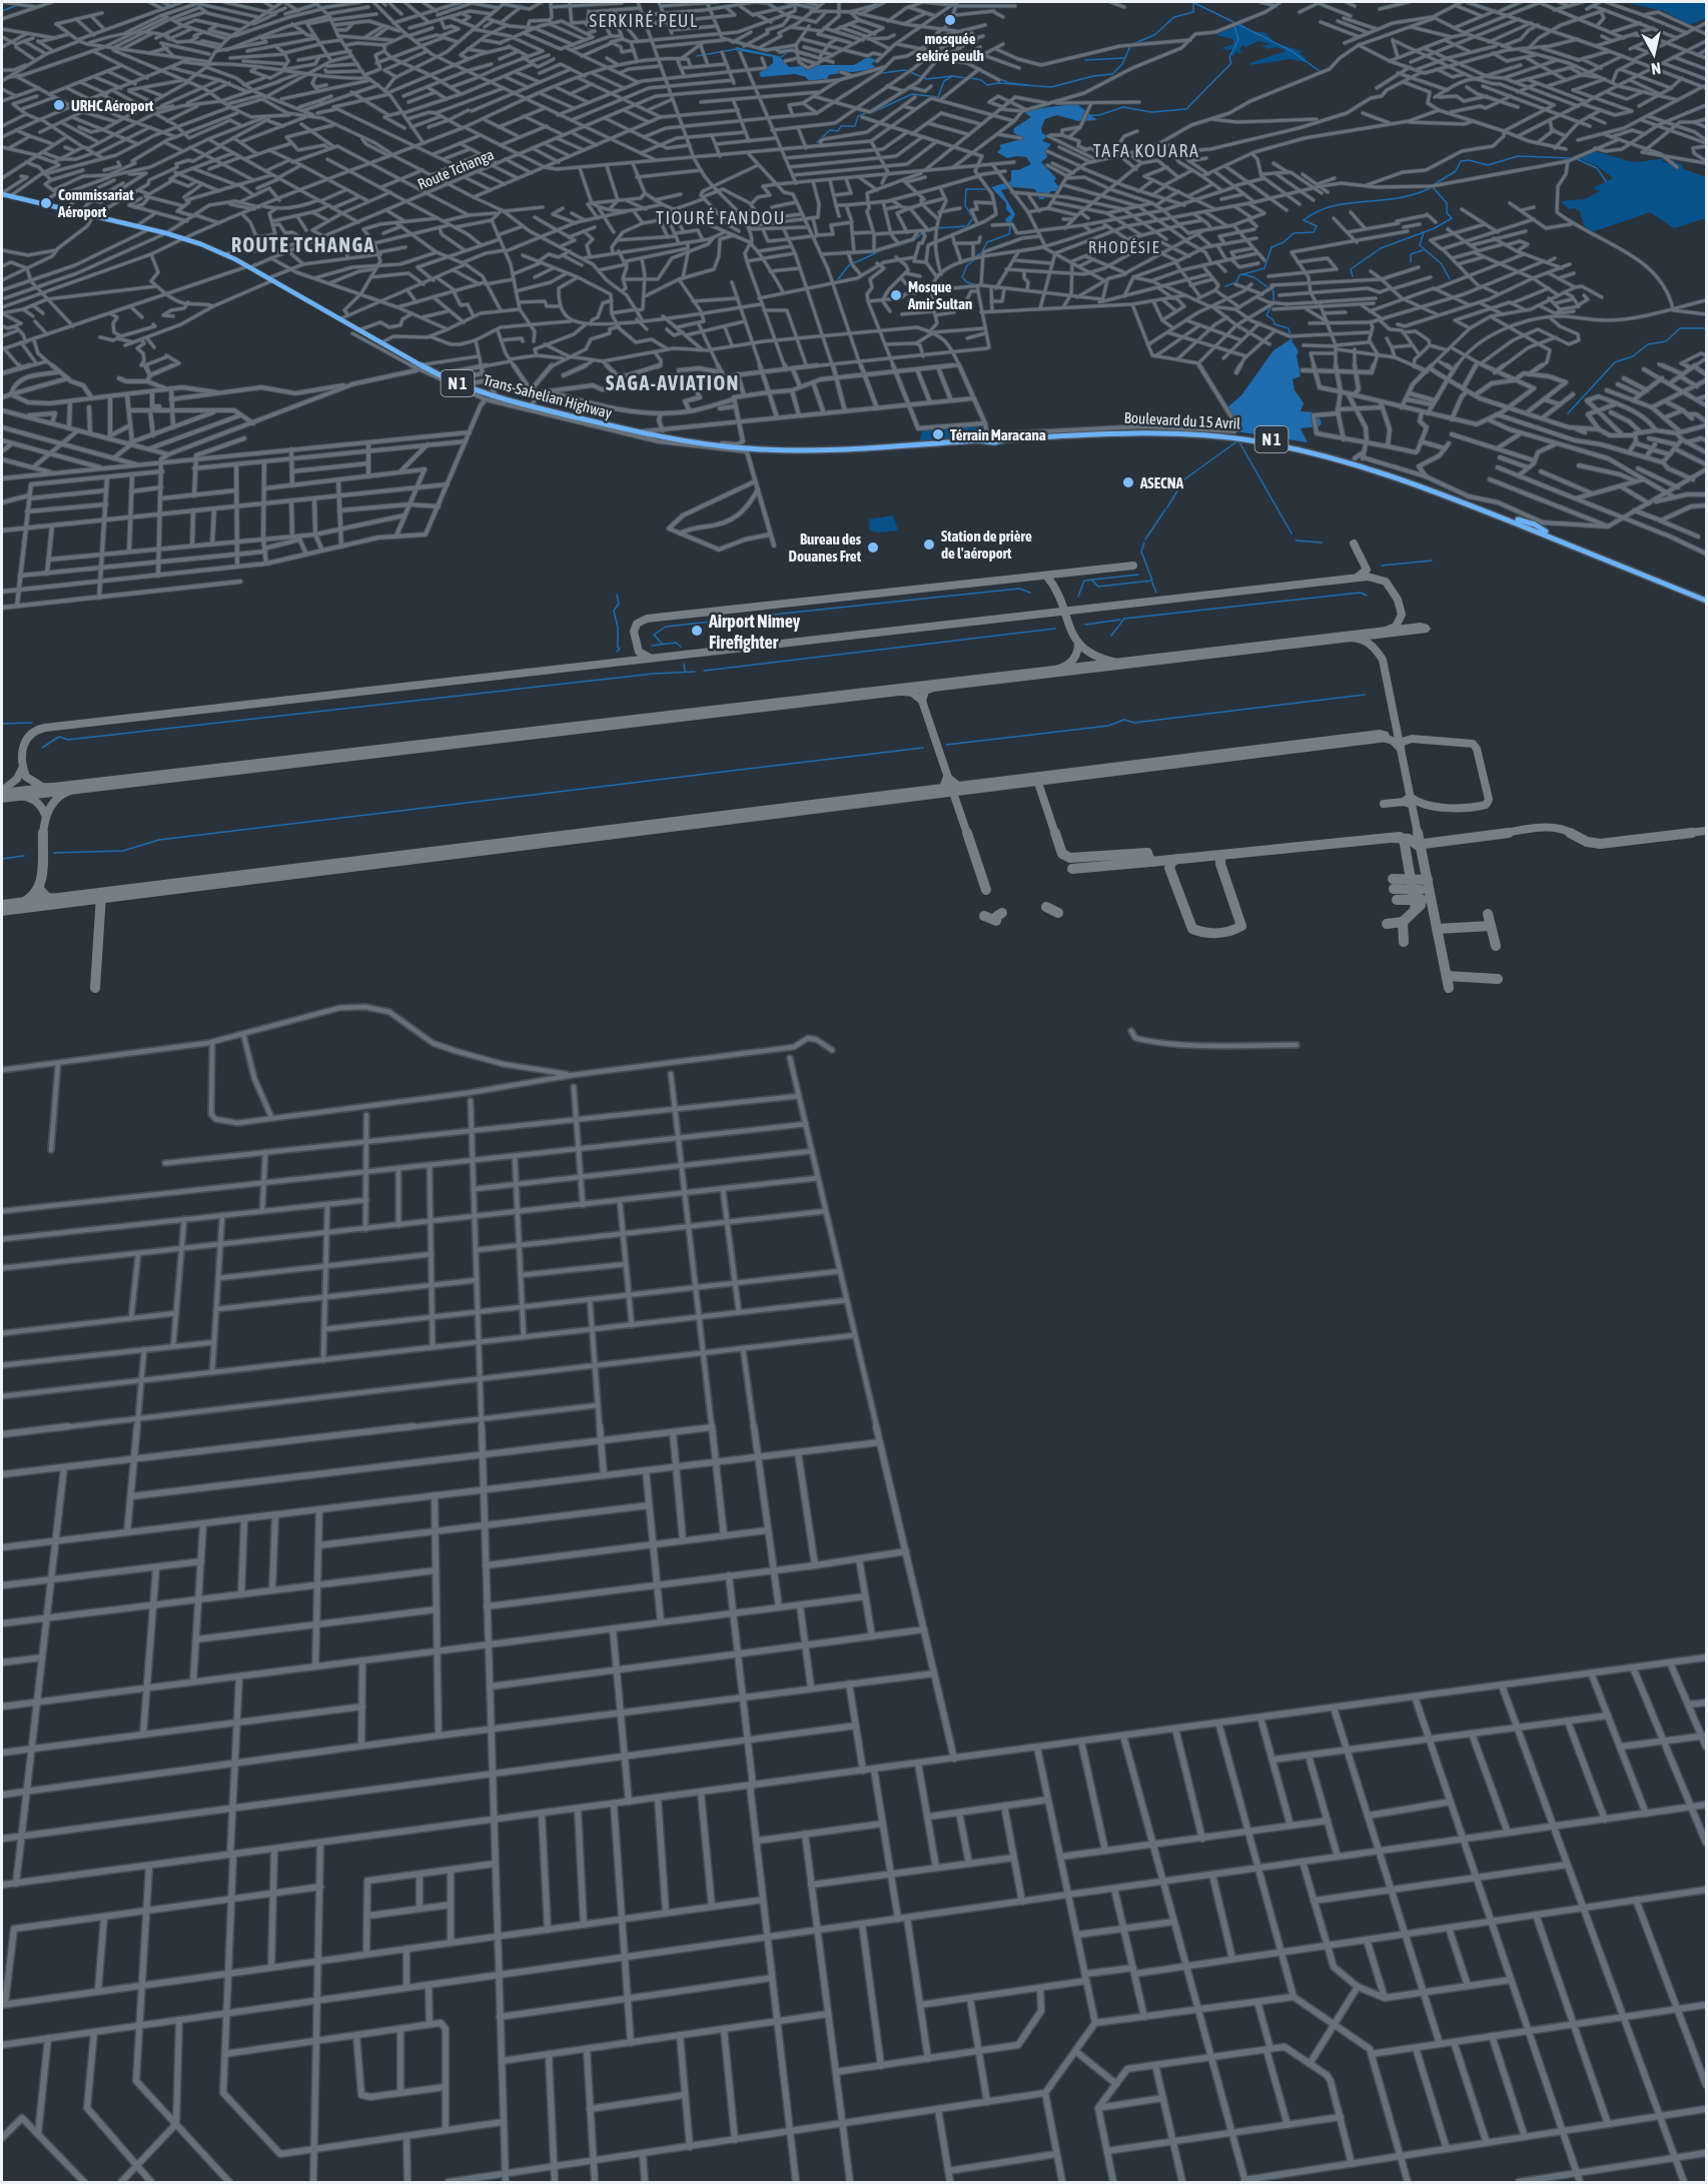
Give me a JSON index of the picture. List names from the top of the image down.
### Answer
{
  "streets": {
    "highway": ["N 1", "Trans-Sahelian Highway", "Boulevard du 15 Avril"],
    "street": ["Route Tchanga"]
  },
  "crossings": [
    ["Route Tchanga", "Trans-Sahelian Highway"]
  ],
  "districts": [
    "SERKIRÉ PEUL",
    "TAFA KOUARA",
    "TIOURÉ FANDOU",
    "ROUTE TCHANGA",
    "RHODÉSIE",
    "SAGA-AVIATION"
  ],
  "places": [
    "mosquée sekiré peulh",
    "URHC Aéroport",
    "Commissariat Aéroport",
    "Mosque Amir Sultan",
    "Térrain Maracana",
    "ASECNA",
    "Station de prière de l'aéroport",
    "Bureau des Douanes Fret",
    "Airport Nimey Firefighter"
  ],
  "north": "bottom"
}
